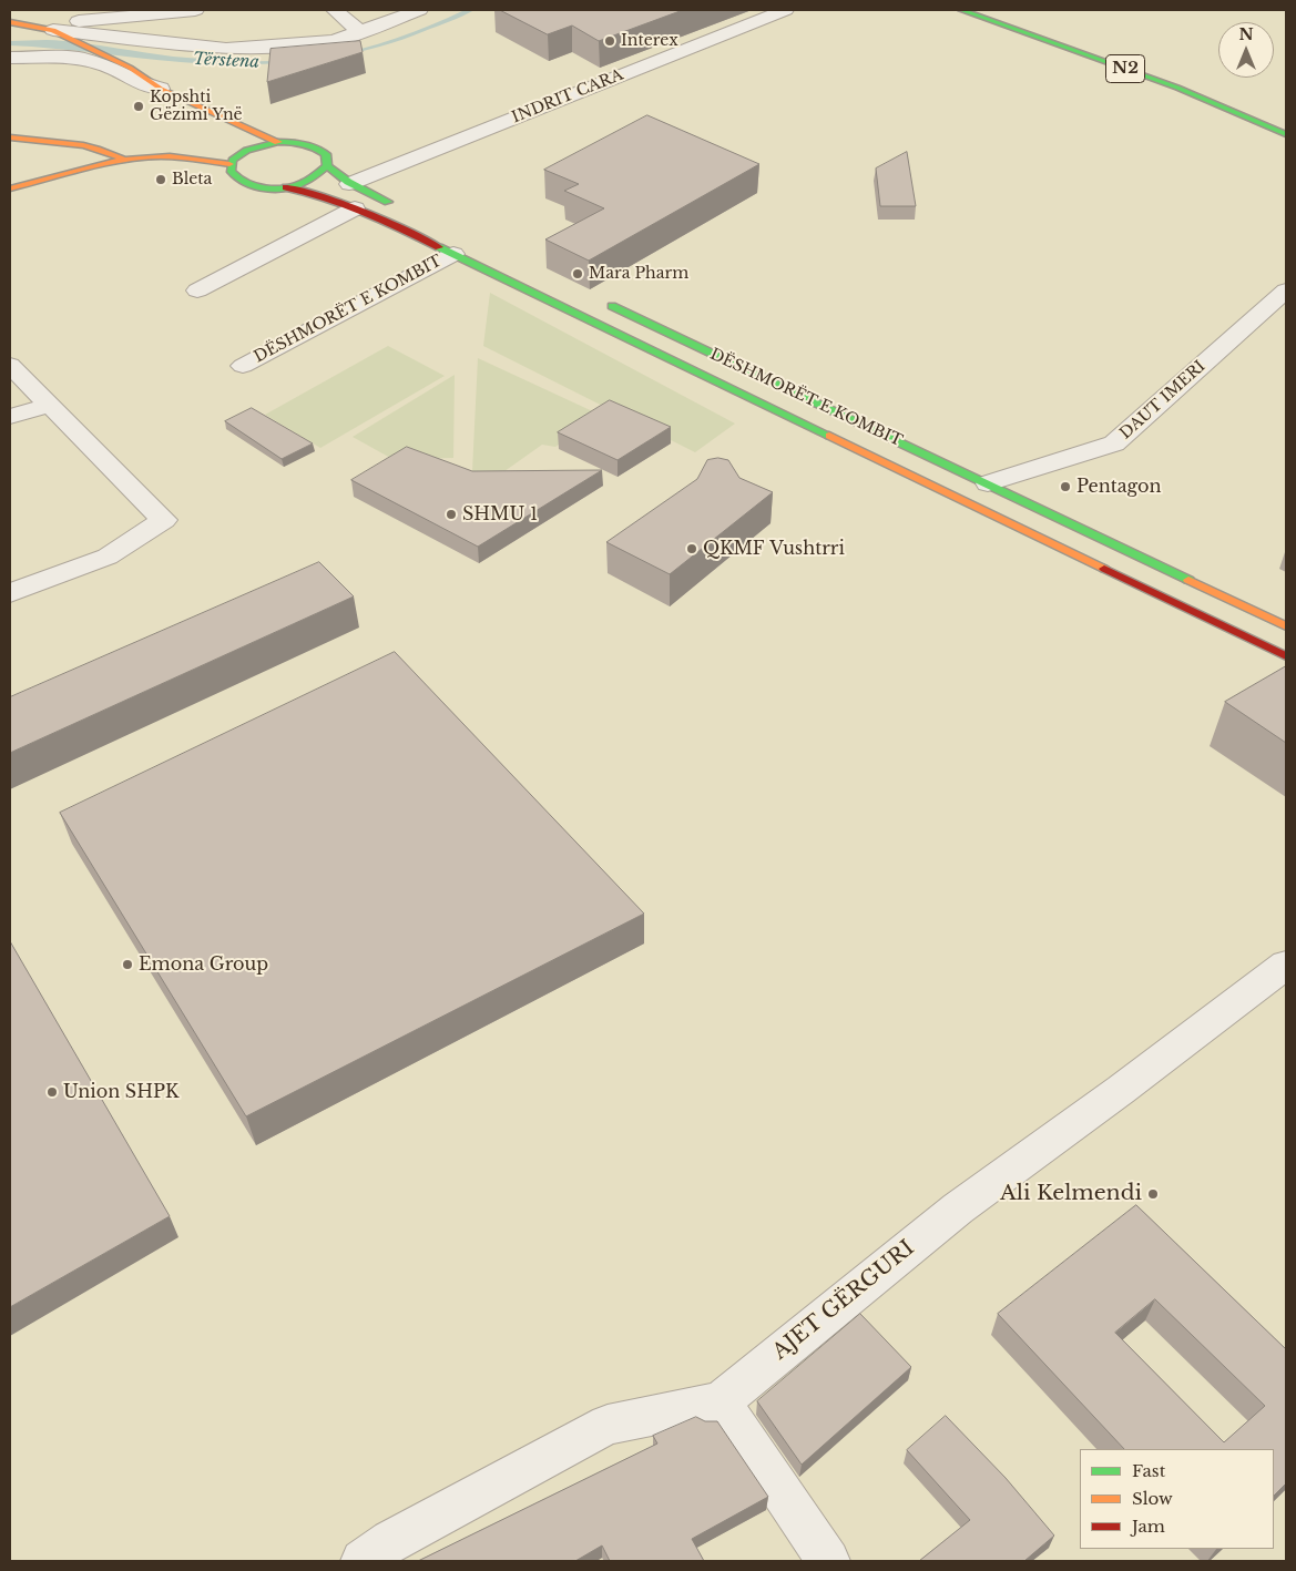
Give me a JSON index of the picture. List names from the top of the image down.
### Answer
{
  "streets": {
    "street": [
      "N2",
      "INDRIT CARA",
      "DËSHMORËT E KOMBIT",
      "DAUT IMERI",
      "AJET GËRGURI"
    ]
  },
  "crossings": [
    ["DËSHMORËT E KOMBIT", "DAUT IMERI"]
  ],
  "water": ["Tërstena"],
  "places": [
    "Interex",
    "Kopshti Gëzimi Ynë",
    "Bleta",
    "Mara Pharm",
    "Pentagon",
    "SHMU 1",
    "QKMF Vushtrri",
    "Emona Group",
    "Union SHPK",
    "Ali Kelmendi"
  ],
  "legend": ["Fast", "Slow", "Jam"],
  "north": "top"
}
